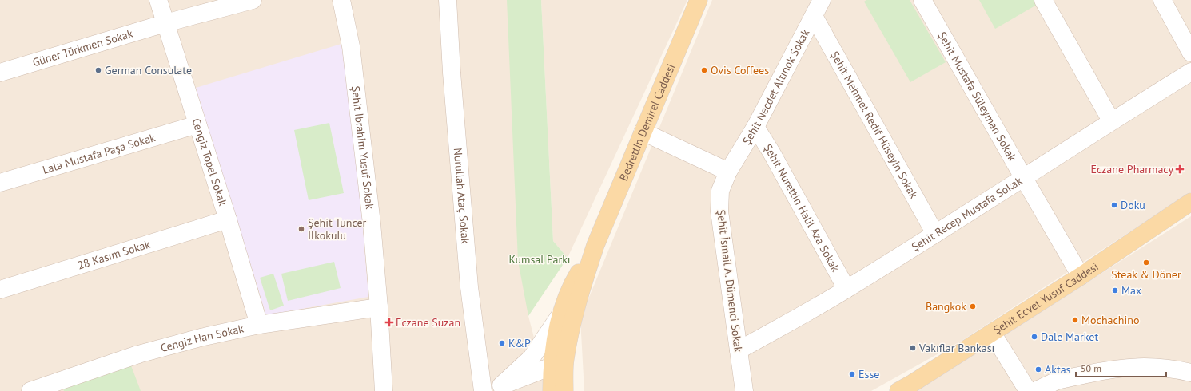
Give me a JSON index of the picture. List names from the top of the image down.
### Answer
{
  "streets": {
    "main road": ["Bedrettin Demirel Caddesi", "Şehit Ecvet Yusuf Caddesi"],
    "street": [
      "Güner Türkmen Sokak",
      "Şehit Necdet Altınok Sokak",
      "Şehit Mustafa Süleyman Sokak",
      "Şehit Mehmet Redif Hüseyin Sokak",
      "Şehit İbrahim Yusuf Sokak",
      "Lala Mustafa Paşa Sokak",
      "Cengiz Topel Sokak",
      "Nurullah Ataç Sokak",
      "Şehit Nurettin Halil Aza Sokak",
      "Şehit Recep Mustafa Sokak",
      "28 Kasım Sokak",
      "Şehit İsmail A. Dümenci Sokak",
      "Cengiz Han Sokak"
    ]
  },
  "crossings": [
    ["Güner Türkmen Sokak", "Cengiz Topel Sokak"],
    ["Şehit Necdet Altınok Sokak", "Şehit Mehmet Redif Hüseyin Sokak"],
    ["Şehit Necdet Altınok Sokak", "Şehit Nurettin Halil Aza Sokak"],
    ["Şehit Necdet Altınok Sokak", "Şehit İsmail A. Dümenci Sokak"],
    ["Şehit Mustafa Süleyman Sokak", "Şehit Recep Mustafa Sokak"],
    ["Şehit Mustafa Süleyman Sokak", "Şehit Ecvet Yusuf Caddesi"],
    ["Şehit Mehmet Redif Hüseyin Sokak", "Şehit Recep Mustafa Sokak"],
    ["Şehit İbrahim Yusuf Sokak", "Cengiz Han Sokak"],
    ["Lala Mustafa Paşa Sokak", "Cengiz Topel Sokak"],
    ["Cengiz Topel Sokak", "28 Kasım Sokak"],
    ["Cengiz Topel Sokak", "Cengiz Han Sokak"],
    ["Şehit Nurettin Halil Aza Sokak", "Şehit Recep Mustafa Sokak"],
    ["Şehit Recep Mustafa Sokak", "Şehit İsmail A. Dümenci Sokak"]
  ],
  "parks": ["Kumsal Parkı"],
  "places": {
    "other": [
      "German Consulate",
      "Ovis Coffees",
      "Doku",
      "Şehit Tuncer İlkokulu",
      "Steak & Döner",
      "Max",
      "Bangkok",
      "Mochachino",
      "Dale Market",
      "K&P",
      "Vakıflar Bankası",
      "Aktas",
      "Esse"
    ],
    "health": ["Eczane Pharmacy", "Eczane Suzan"]
  },
  "scale_bar": "50 m"
}
